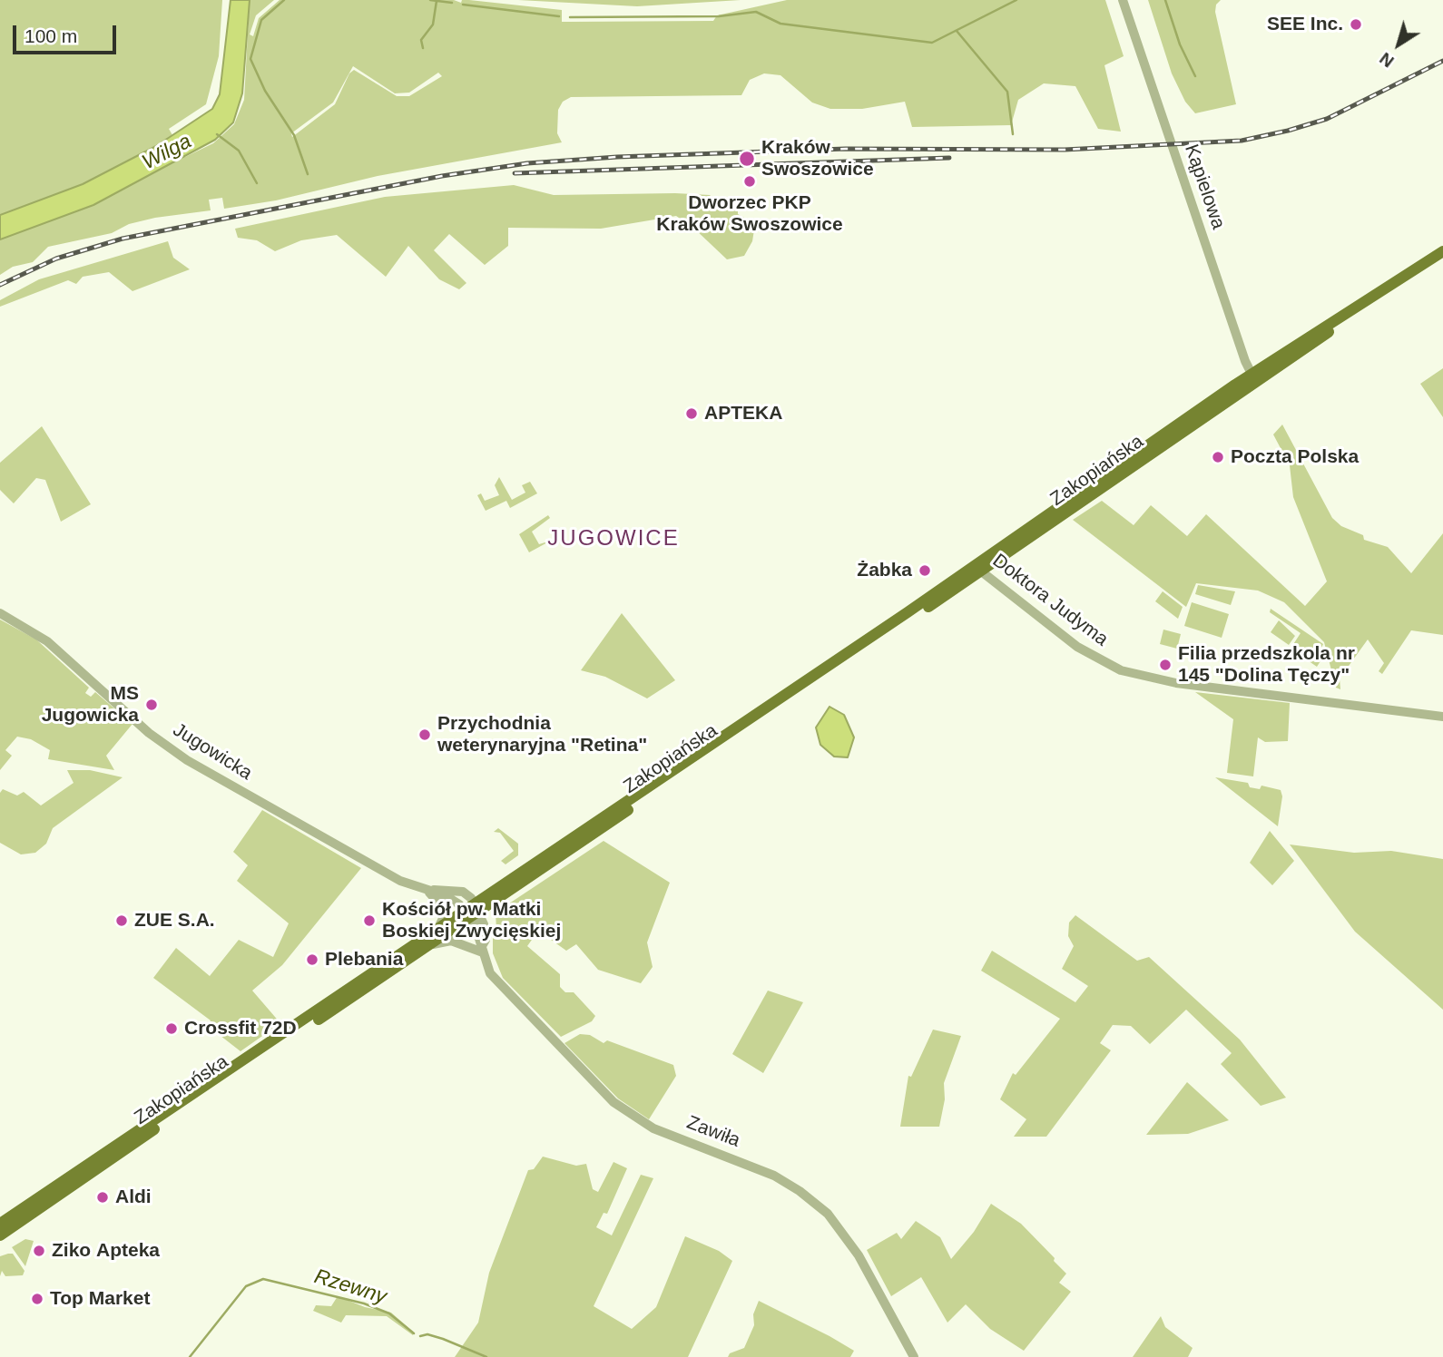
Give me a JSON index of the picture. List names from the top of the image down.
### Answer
{
  "streets": {
    "main road": ["Zakopiańska"],
    "street": [
      "Kąpielowa",
      "Doktora Judyma",
      "Jugowicka",
      "Zawiła"
    ]
  },
  "crossings": [
    ["Kąpielowa", "Zakopiańska"],
    ["Zakopiańska", "Doktora Judyma"],
    ["Zakopiańska", "Jugowicka"],
    ["Zakopiańska", "Zawiła"],
    ["Jugowicka", "Zawiła"]
  ],
  "districts": ["JUGOWICE"],
  "water": ["Wilga", "Rzewny"],
  "places": [
    "SEE Inc.",
    "Kraków Swoszowice",
    "Dworzec PKP Kraków Swoszowice",
    "APTEKA",
    "Poczta Polska",
    "Żabka",
    "Filia przedszkola nr 145 \"Dolina Tęczy\"",
    "MS Jugowicka",
    "Przychodnia weterynaryjna \"Retina\"",
    "ZUE S.A.",
    "Kościół pw. Matki Boskiej Zwycięskiej",
    "Plebania",
    "Crossfit 72D",
    "Aldi",
    "Ziko Apteka",
    "Top Market"
  ],
  "scale_bar": "100 m",
  "north": "bottom left"
}
